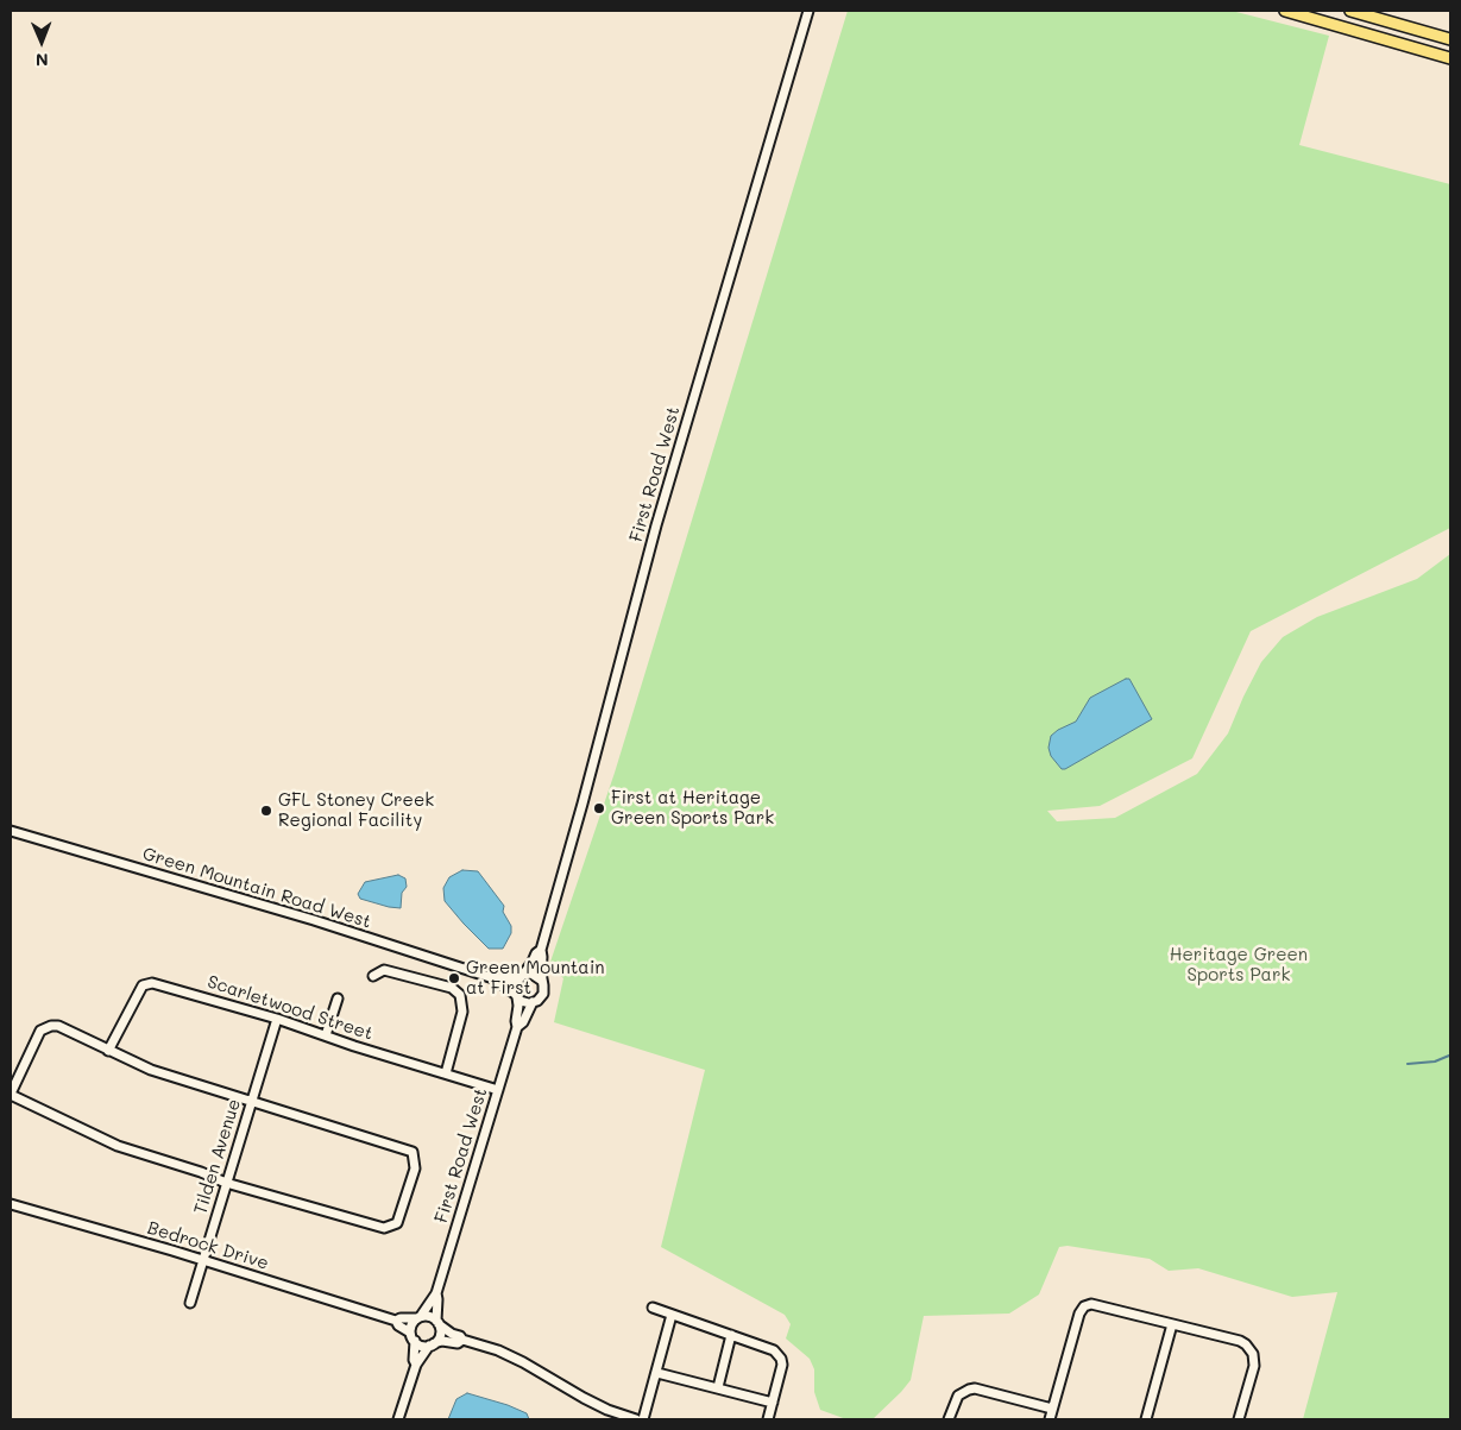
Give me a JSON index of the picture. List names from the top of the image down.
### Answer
{
  "streets": {
    "street": [
      "First Road West",
      "Green Mountain Road West",
      "Scarletwood Street",
      "Tilden Avenue",
      "Bedrock Drive"
    ]
  },
  "crossings": [
    ["First Road West", "Green Mountain Road West"],
    ["First Road West", "Scarletwood Street"],
    ["First Road West", "Bedrock Drive"],
    ["Scarletwood Street", "Tilden Avenue"],
    ["Tilden Avenue", "Bedrock Drive"]
  ],
  "parks": ["Heritage Green Sports Park"],
  "places": ["First at Heritage Green Sports Park", "GFL Stoney Creek Regional Facility", "Green Mountain at First"],
  "north": "bottom"
}
